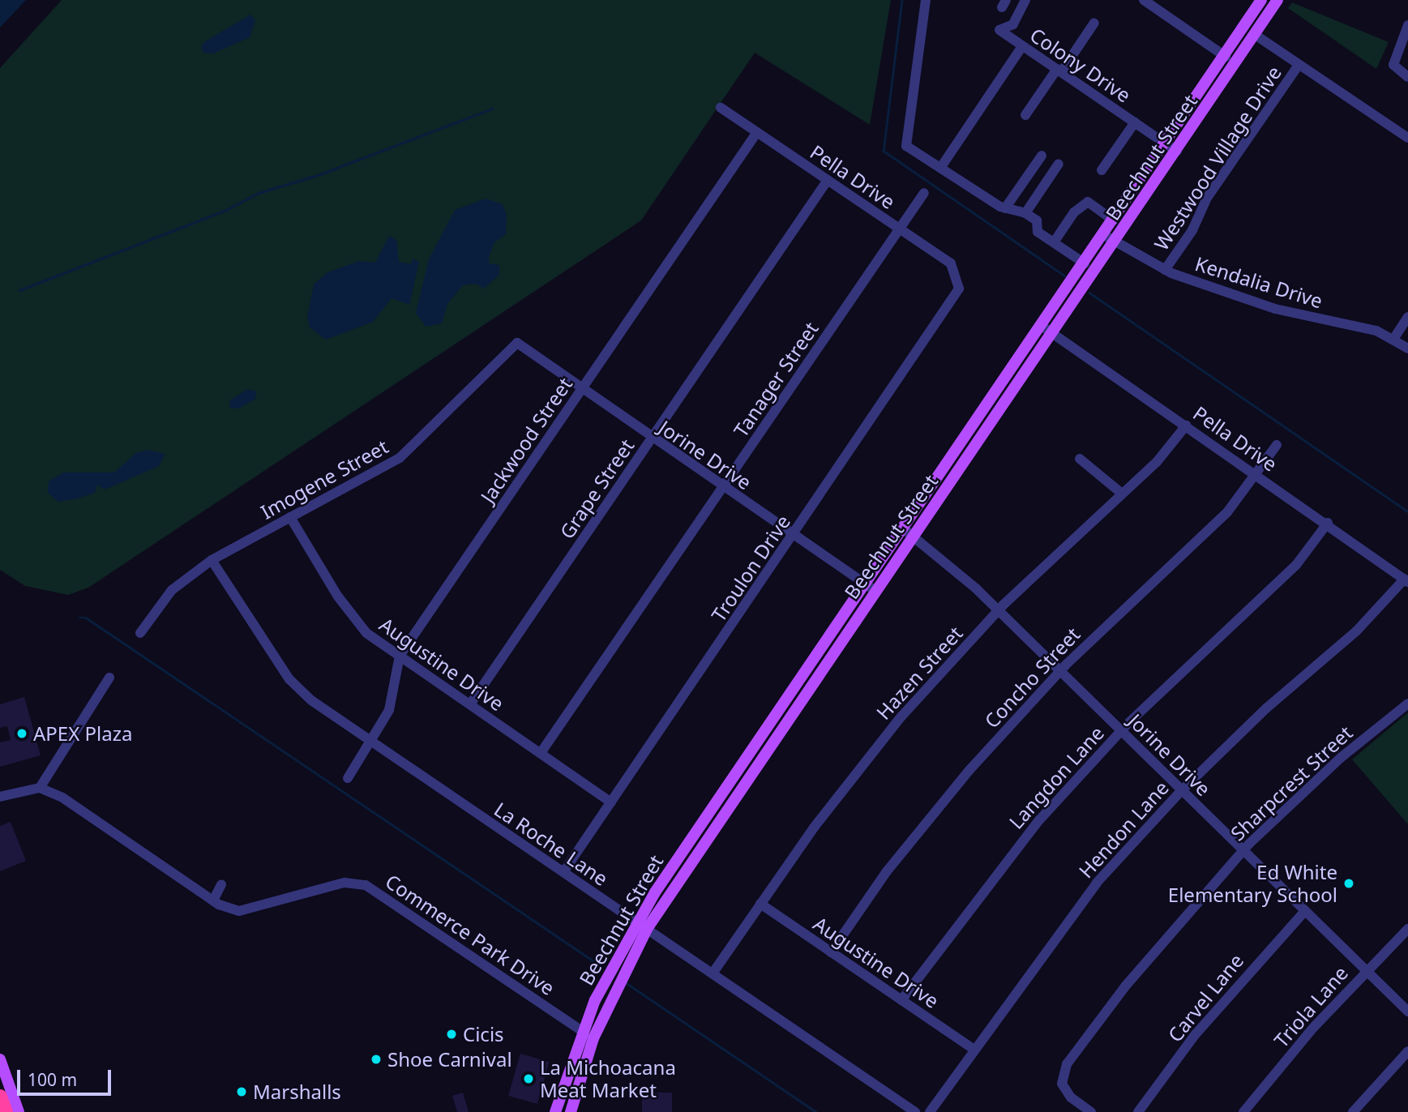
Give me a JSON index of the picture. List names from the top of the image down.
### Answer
{
  "streets": {
    "main road": ["Beechnut Street"],
    "street": [
      "Colony Drive",
      "Westwood Village Drive",
      "Pella Drive",
      "Kendalia Drive",
      "Tanager Street",
      "Jackwood Street",
      "Jorine Drive",
      "Imogene Street",
      "Grape Street",
      "Troulon Drive",
      "Augustine Drive",
      "Hazen Street",
      "Concho Street",
      "Langdon Lane",
      "Sharpcrest Street",
      "Hendon Lane",
      "La Roche Lane",
      "Commerce Park Drive",
      "Carvel Lane",
      "Triola Lane"
    ]
  },
  "crossings": [
    ["Colony Drive", "Beechnut Street"],
    ["Beechnut Street", "Westwood Village Drive"],
    ["Beechnut Street", "Pella Drive"],
    ["Beechnut Street", "Kendalia Drive"],
    ["Beechnut Street", "Jorine Drive"],
    ["Beechnut Street", "La Roche Lane"],
    ["Beechnut Street", "Commerce Park Drive"],
    ["Westwood Village Drive", "Kendalia Drive"],
    ["Pella Drive", "Tanager Street"],
    ["Pella Drive", "Jackwood Street"],
    ["Pella Drive", "Grape Street"],
    ["Pella Drive", "Troulon Drive"],
    ["Pella Drive", "Hazen Street"],
    ["Pella Drive", "Concho Street"],
    ["Pella Drive", "Langdon Lane"],
    ["Pella Drive", "Hendon Lane"],
    ["Tanager Street", "Jorine Drive"],
    ["Tanager Street", "Augustine Drive"],
    ["Jackwood Street", "Jorine Drive"],
    ["Jackwood Street", "Augustine Drive"],
    ["Jackwood Street", "La Roche Lane"],
    ["Jorine Drive", "Imogene Street"],
    ["Jorine Drive", "Grape Street"],
    ["Jorine Drive", "Troulon Drive"],
    ["Jorine Drive", "Hazen Street"],
    ["Jorine Drive", "Concho Street"],
    ["Jorine Drive", "Langdon Lane"],
    ["Jorine Drive", "Sharpcrest Street"],
    ["Jorine Drive", "Hendon Lane"],
    ["Jorine Drive", "Carvel Lane"],
    ["Jorine Drive", "Triola Lane"],
    ["Imogene Street", "Augustine Drive"],
    ["Imogene Street", "La Roche Lane"],
    ["Grape Street", "Augustine Drive"],
    ["Troulon Drive", "Augustine Drive"],
    ["Troulon Drive", "La Roche Lane"],
    ["Augustine Drive", "Hazen Street"],
    ["Augustine Drive", "Concho Street"],
    ["Augustine Drive", "Langdon Lane"],
    ["Augustine Drive", "Hendon Lane"],
    ["Hazen Street", "La Roche Lane"]
  ],
  "places": [
    "APEX Plaza",
    "Ed White Elementary School",
    "Cicis",
    "Shoe Carnival",
    "La Michoacana Meat Market",
    "Marshalls"
  ],
  "scale_bar": "100 m"
}
